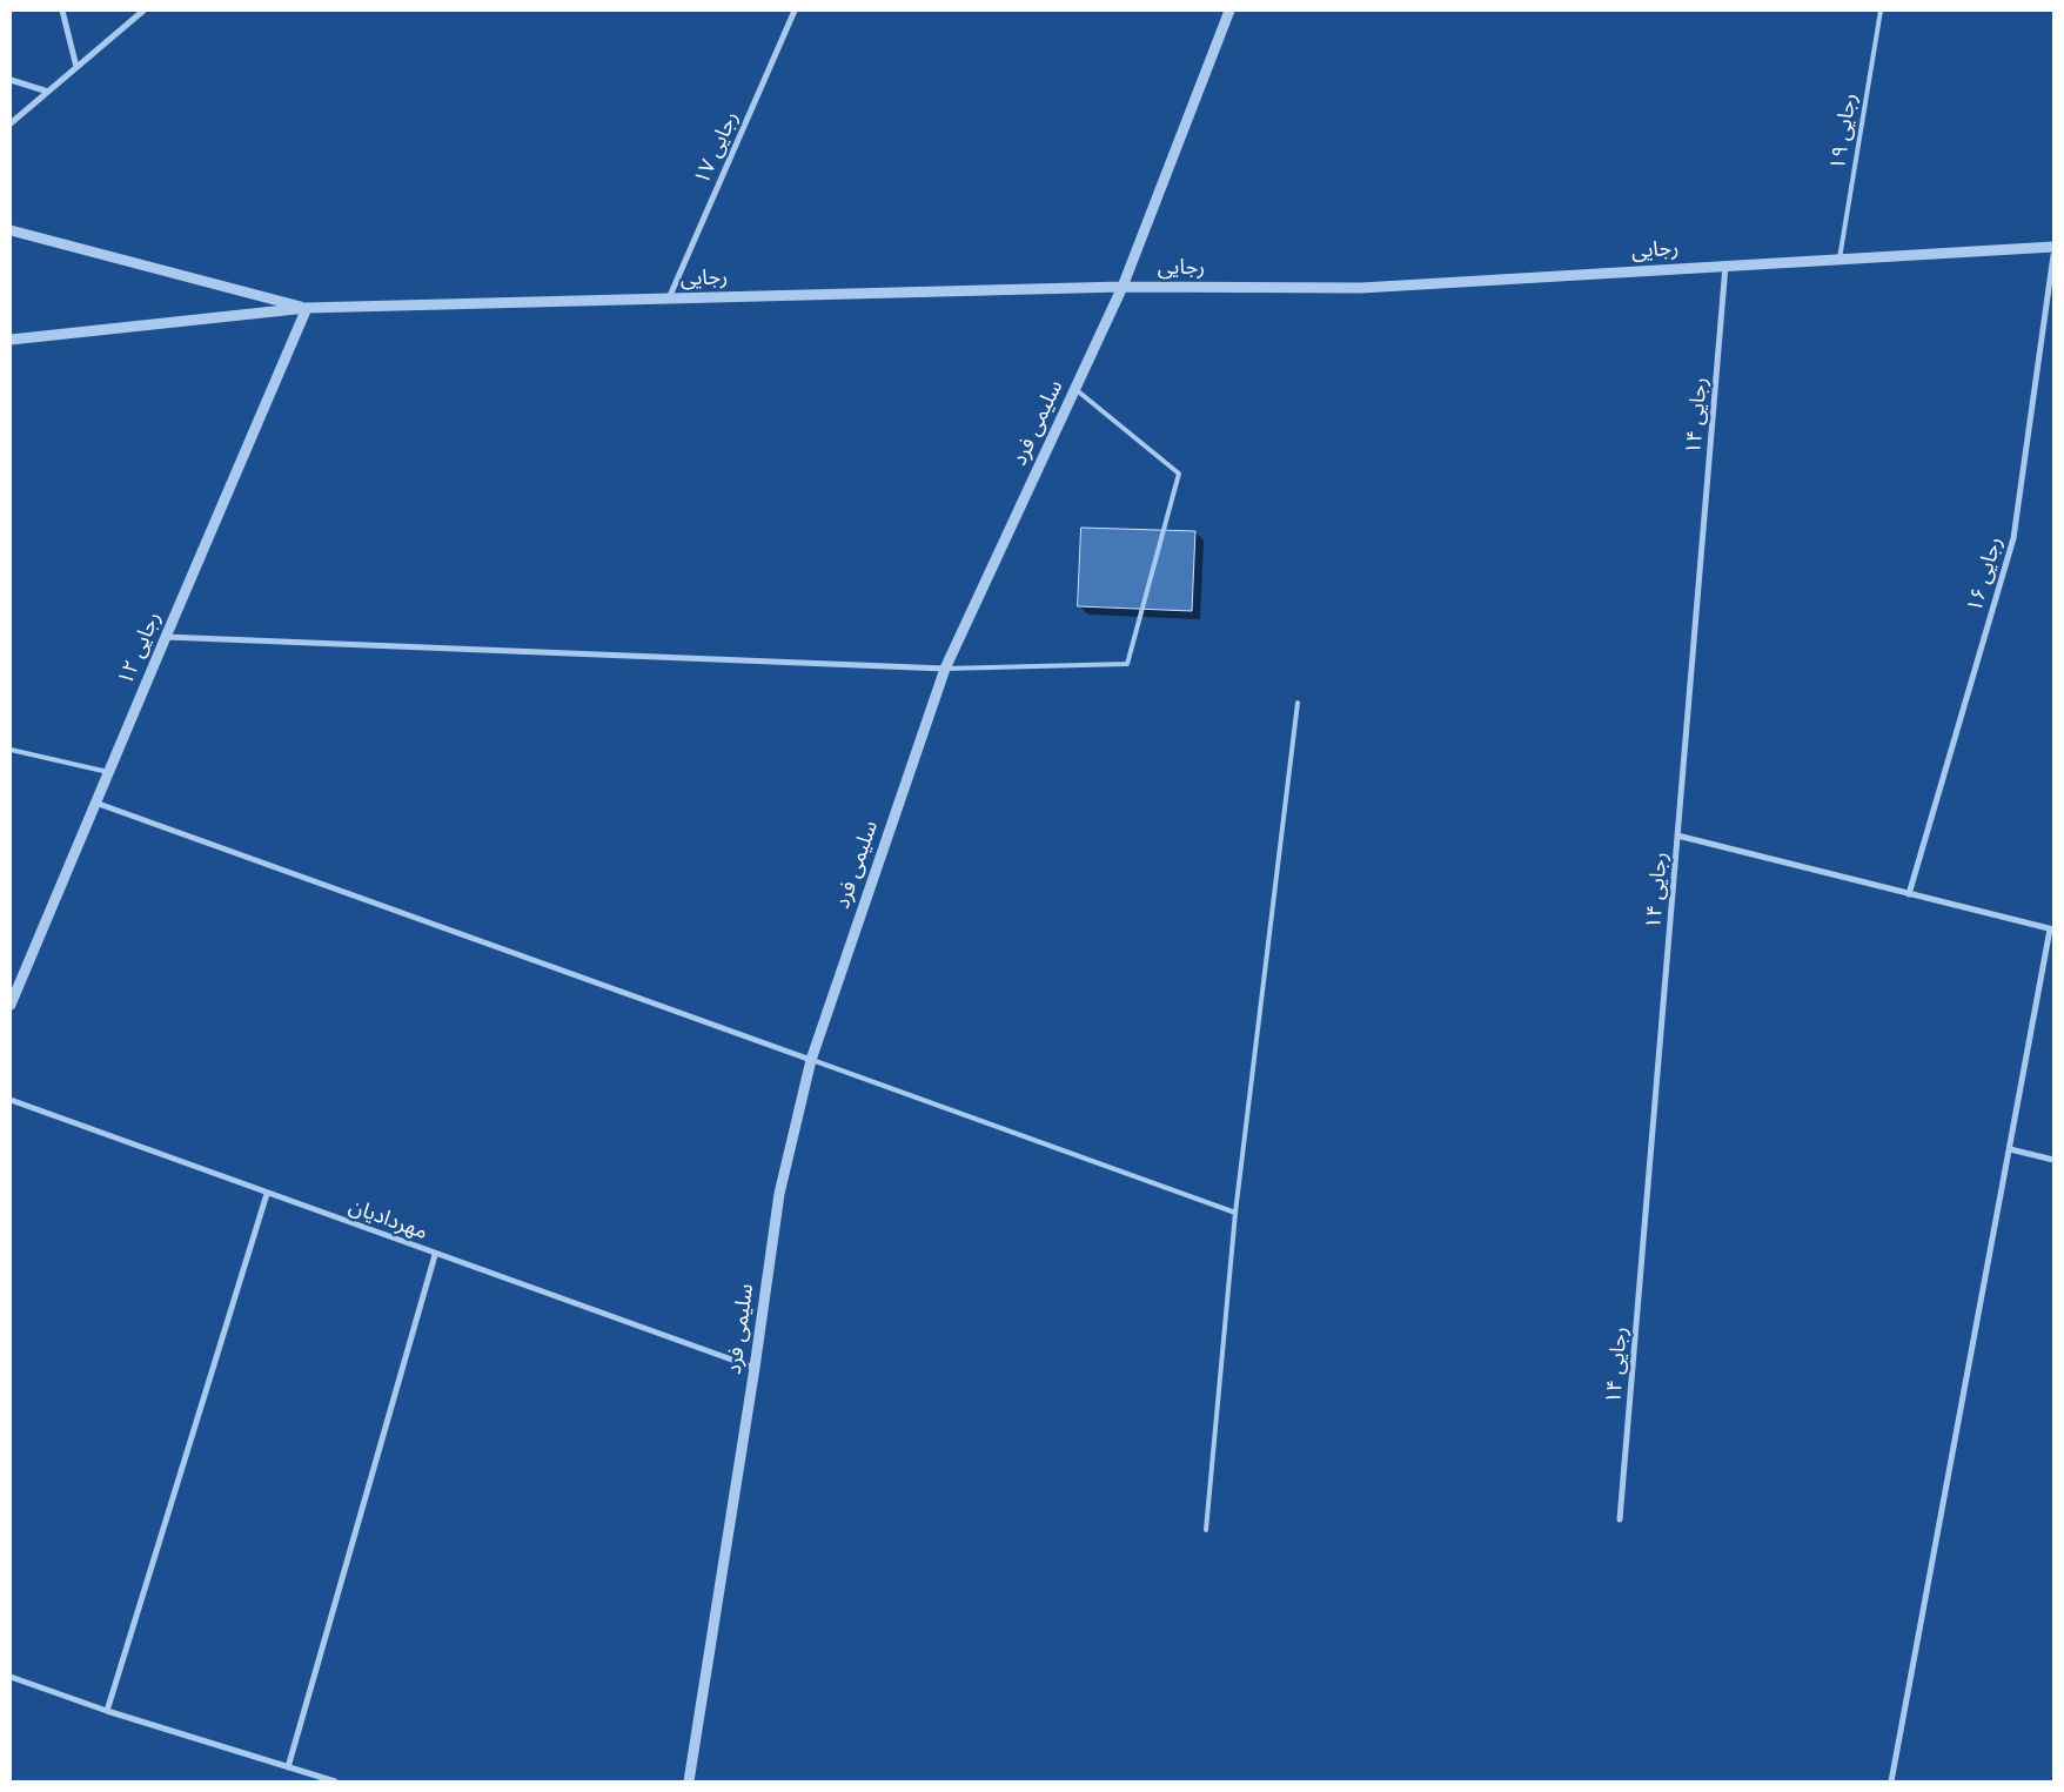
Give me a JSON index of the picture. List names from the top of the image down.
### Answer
{
  "streets": {
    "street": [
      "رجایی ۱۷",
      "رجایی",
      "رجایی ۱۴",
      "سلیمی فرد",
      "رجایی ۱۶",
      "رجایی ۱۲",
      "مهردادیان"
    ],
    "lane": ["رجایی ۱۹"]
  },
  "crossings": [
    ["رجایی ۱۹", "رجایی"],
    ["رجایی ۱۷", "رجایی"],
    ["رجایی", "رجایی ۱۴"],
    ["رجایی", "سلیمی فرد"],
    ["رجایی", "رجایی ۱۲"],
    ["سلیمی فرد", "مهردادیان"]
  ]
}
